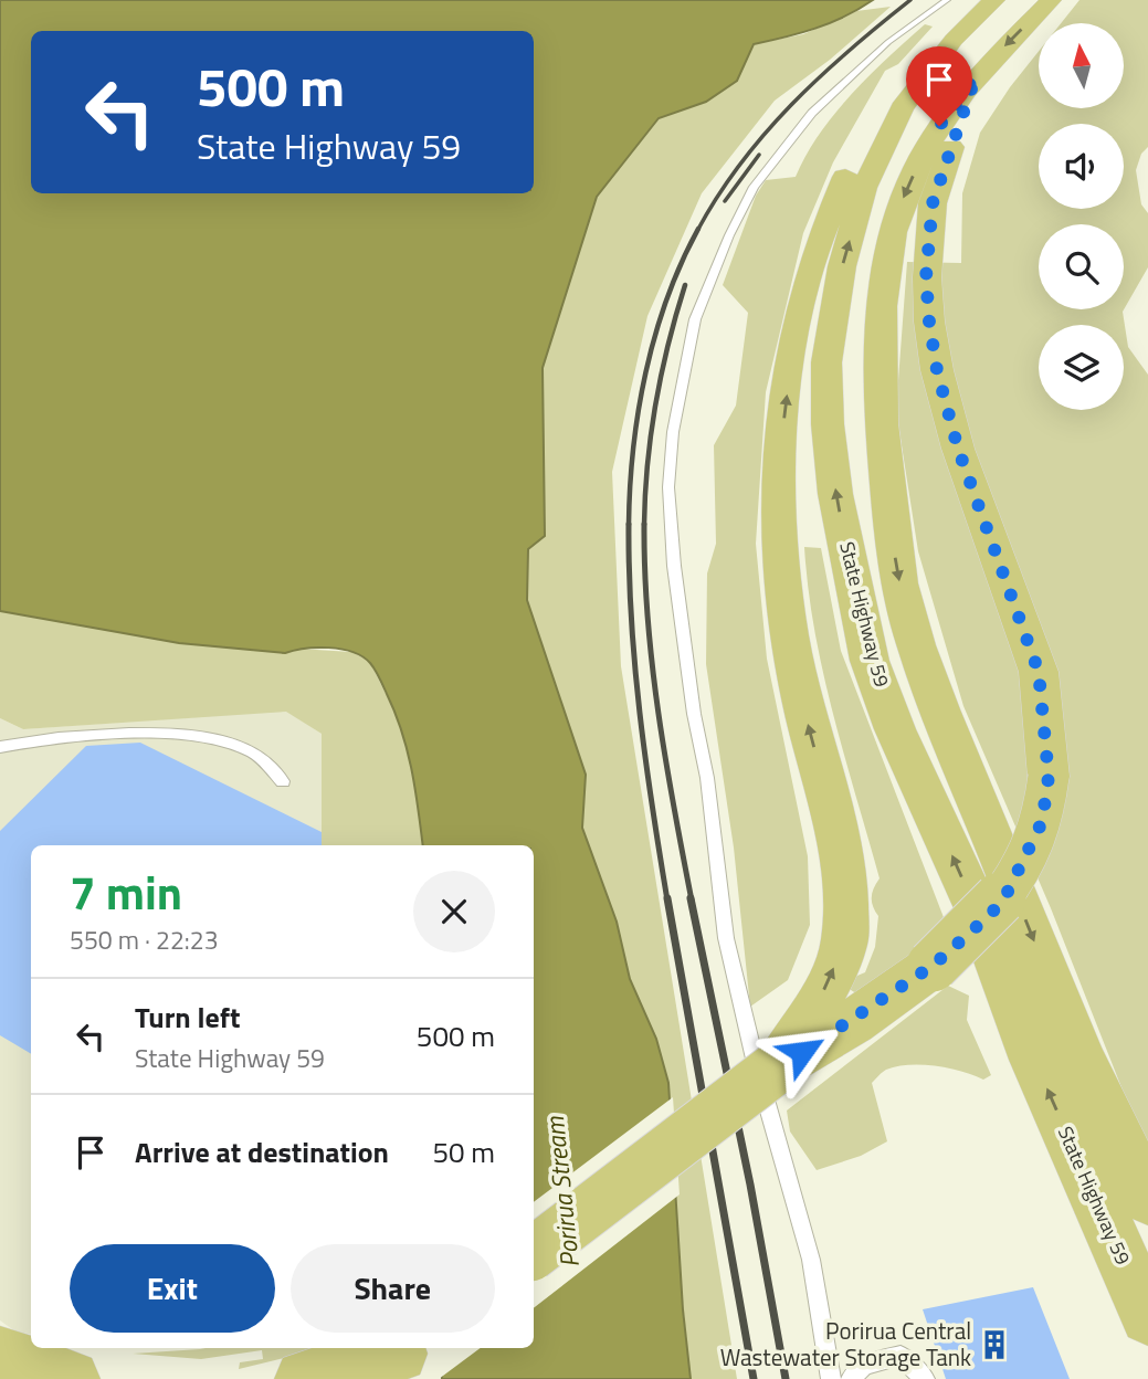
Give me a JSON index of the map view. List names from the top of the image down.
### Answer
{
  "streets": {
    "main road": ["State Highway 59"]
  },
  "water": ["Porirua Stream"],
  "places": {
    "building": ["Porirua Central Wastewater Storage Tank"]
  },
  "north": "top",
  "page": {
    "turn": ["500 m", "State Highway 59"],
    "heading": ["7 min", "550 m · 22:23"],
    "list": [
      {
        "name": "Turn left",
        "note": "State Highway 59",
        "value": "500 m"
      },
      {
        "name": "Arrive at destination",
        "value": "50 m"
      }
    ],
    "buttons": ["Exit", "Share"]
  }
}
